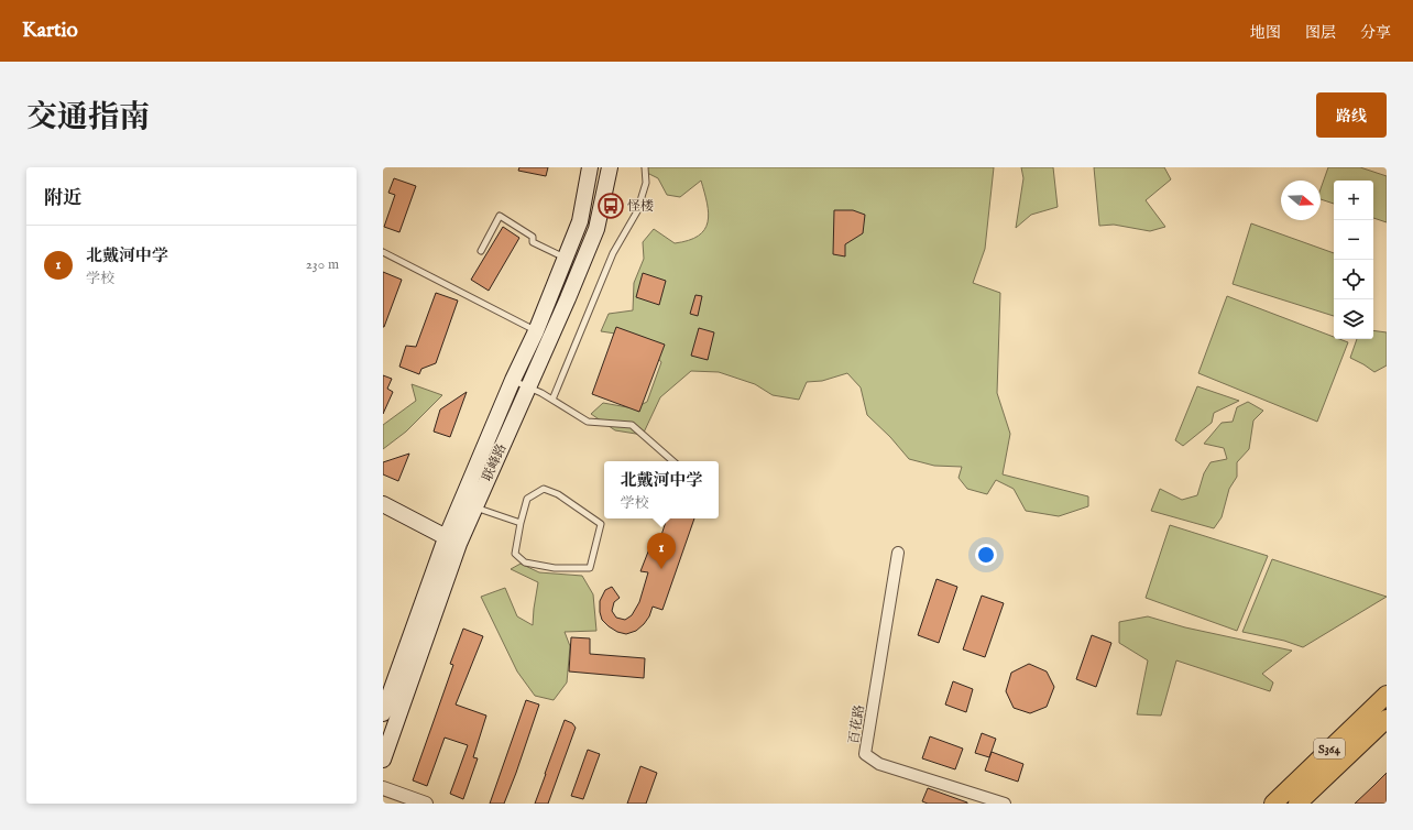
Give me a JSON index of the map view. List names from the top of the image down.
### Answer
{
  "streets": {
    "main road": ["联峰路", "S364"],
    "street": ["百花路"]
  },
  "places": {
    "bus stop": ["怪楼"]
  },
  "north": "right",
  "page": {
    "header": "Kartio",
    "nav": ["地图", "图层", "分享"],
    "title": "交通指南",
    "buttons": "路线",
    "heading": "附近",
    "map_buttons": ["+", "−"],
    "list": [
      {
        "mark": "1",
        "name": "北戴河中学",
        "note": "学校",
        "value": "230 m"
      }
    ],
    "popup": ["北戴河中学", "学校"],
    "pins": "1"
  }
}
